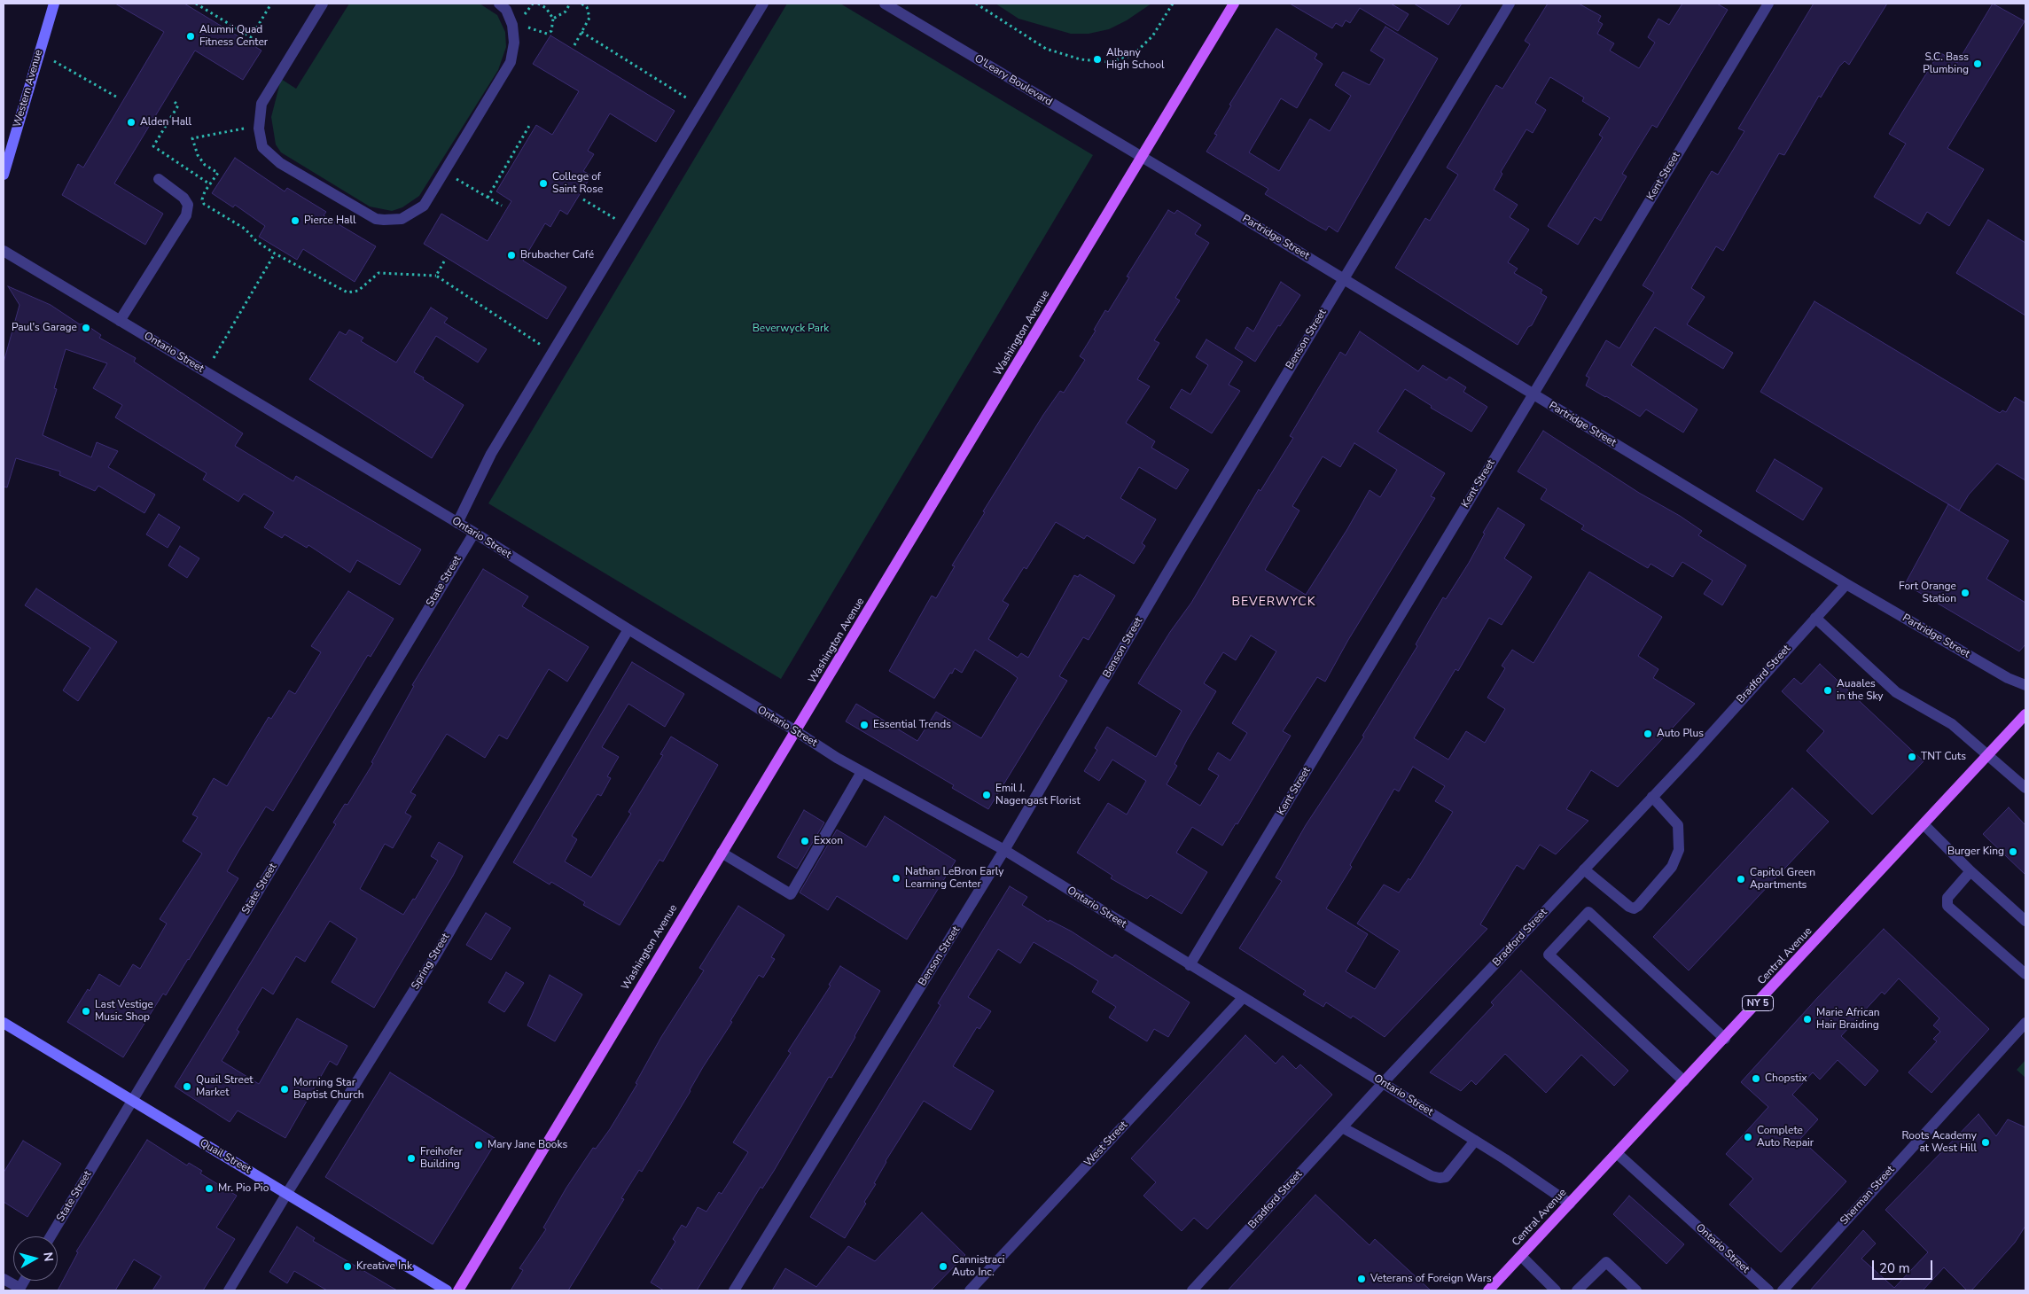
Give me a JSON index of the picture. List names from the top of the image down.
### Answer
{
  "streets": {
    "main road": ["Washington Avenue", "Central Avenue", "NY 5"],
    "street": [
      "O'Leary Boulevard",
      "Western Avenue",
      "Kent Street",
      "Partridge Street",
      "Benson Street",
      "Ontario Street",
      "State Street",
      "Bradford Street",
      "Spring Street",
      "West Street",
      "Quail Street",
      "Sherman Street"
    ]
  },
  "crossings": [
    ["O'Leary Boulevard", "Partridge Street"],
    ["O'Leary Boulevard", "Washington Avenue"],
    ["Kent Street", "Partridge Street"],
    ["Kent Street", "Ontario Street"],
    ["Partridge Street", "Washington Avenue"],
    ["Partridge Street", "Benson Street"],
    ["Partridge Street", "Bradford Street"],
    ["Washington Avenue", "Ontario Street"],
    ["Benson Street", "Ontario Street"],
    ["Ontario Street", "State Street"],
    ["Ontario Street", "Bradford Street"],
    ["Ontario Street", "Central Avenue"],
    ["Ontario Street", "Spring Street"],
    ["Ontario Street", "West Street"],
    ["State Street", "Quail Street"],
    ["Spring Street", "Quail Street"]
  ],
  "districts": ["BEVERWYCK"],
  "parks": ["Beverwyck Park"],
  "places": [
    "Alumni Quad Fitness Center",
    "Albany High School",
    "S.C. Bass Plumbing",
    "Alden Hall",
    "College of Saint Rose",
    "Pierce Hall",
    "Brubacher Café",
    "Paul's Garage",
    "Fort Orange Station",
    "Auaales in the Sky",
    "Essential Trends",
    "Auto Plus",
    "TNT Cuts",
    "Emil J. Nagengast Florist",
    "Exxon",
    "Burger King",
    "Nathan LeBron Early Learning Center",
    "Capitol Green Apartments",
    "Last Vestige Music Shop",
    "Marie African Hair Braiding",
    "Chopstix",
    "Quail Street Market",
    "Morning Star Baptist Church",
    "Complete Auto Repair",
    "Roots Academy at West Hill",
    "Mary Jane Books",
    "Freihofer Building",
    "Mr. Pio Pio",
    "Kreative Ink",
    "Cannistraci Auto Inc.",
    "Veterans of Foreign Wars"
  ],
  "scale_bar": "20 m",
  "north": "right"
}
